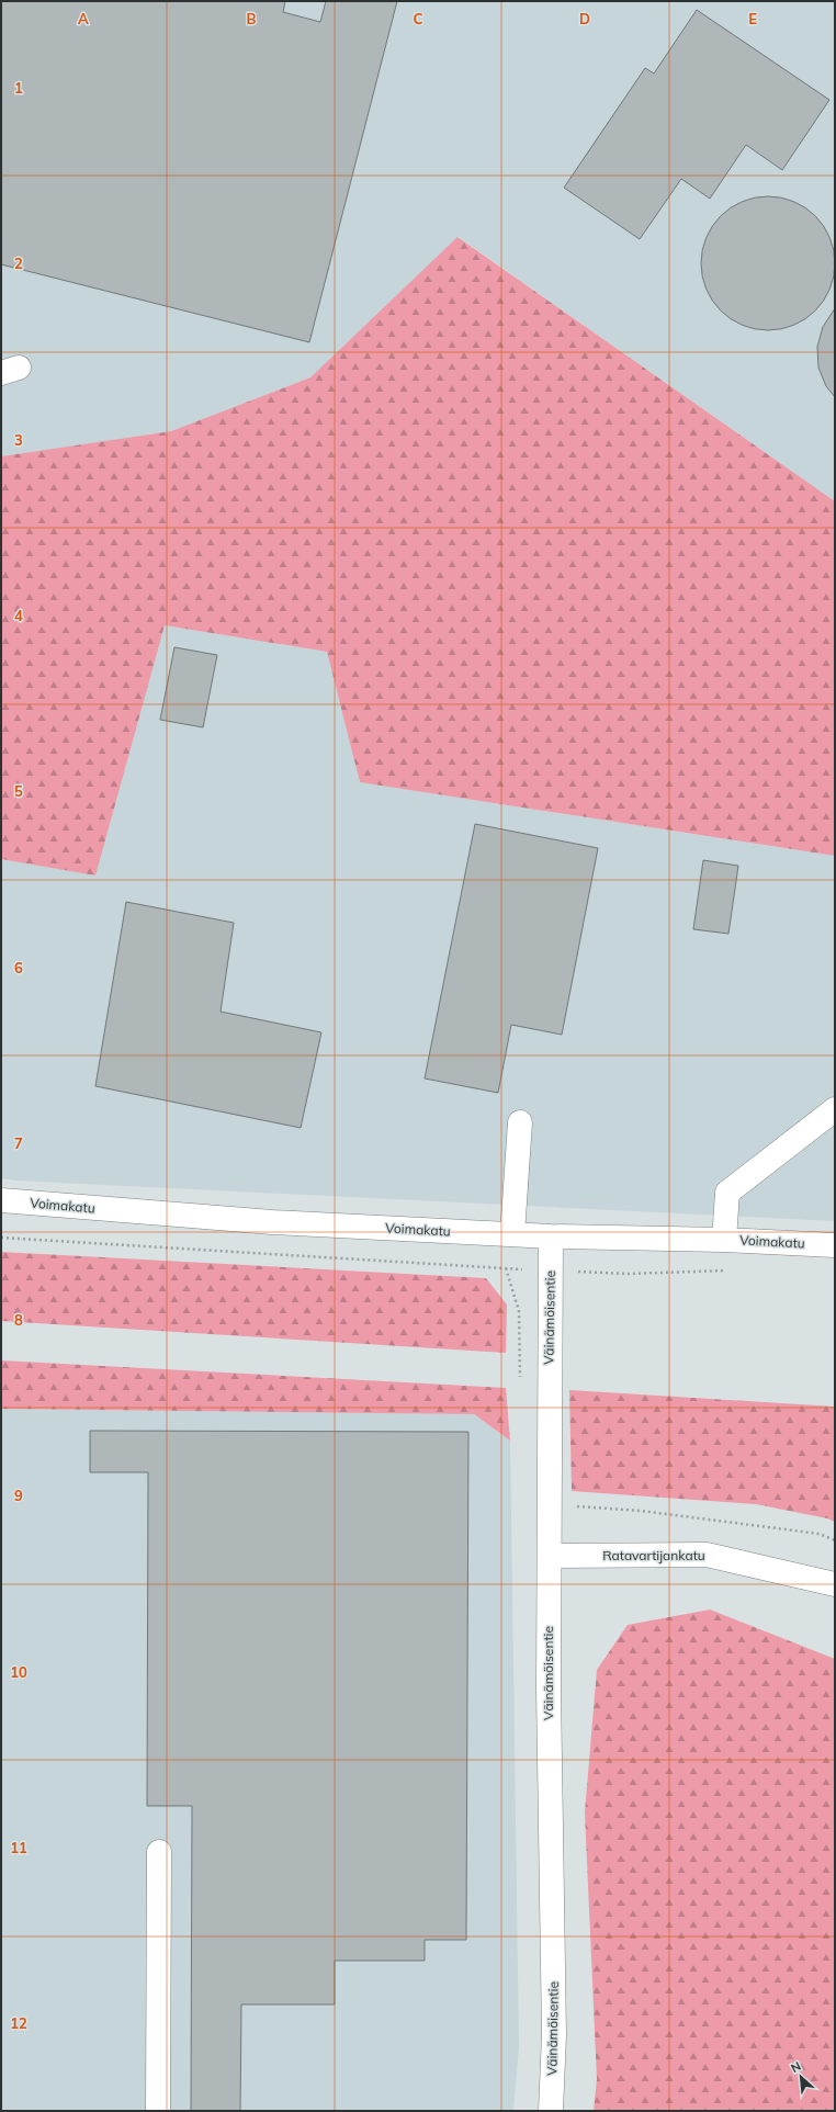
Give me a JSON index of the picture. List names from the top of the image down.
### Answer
{
  "streets": {
    "street": ["Voimakatu", "Väinämöisentie", "Ratavartijankatu"]
  },
  "crossings": [
    ["Voimakatu", "Väinämöisentie"],
    ["Väinämöisentie", "Ratavartijankatu"]
  ],
  "north": "top left",
  "grid": {
    "columns": [
      "A",
      "B",
      "C",
      "D",
      "E"
    ],
    "rows": [
      "1",
      "2",
      "3",
      "4",
      "5",
      "6",
      "7",
      "8",
      "9",
      "10",
      "11",
      "12"
    ]
  }
}
